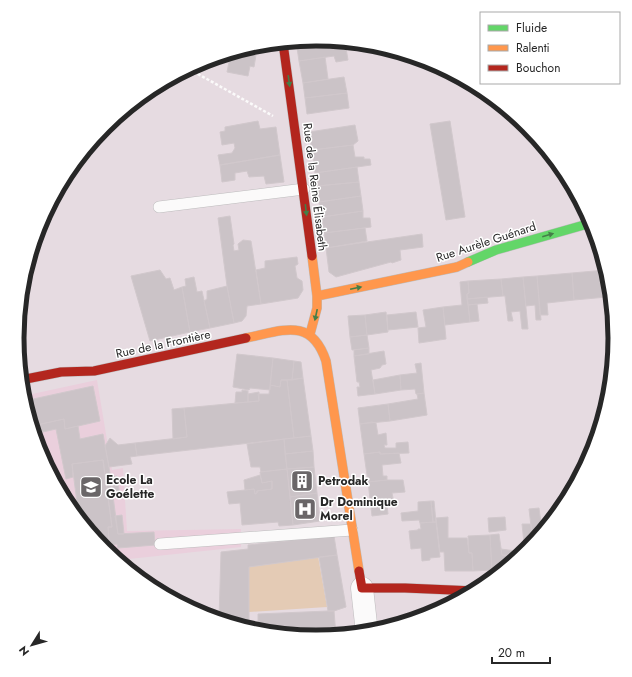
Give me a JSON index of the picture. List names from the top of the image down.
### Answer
{
  "streets": {
    "street": ["Rue de la Reine Élisabeth", "Rue Aurèle Guénard", "Rue de la Frontière"]
  },
  "crossings": [
    ["Rue de la Reine Élisabeth", "Rue Aurèle Guénard"],
    ["Rue de la Reine Élisabeth", "Rue de la Frontière"]
  ],
  "one_way": ["Rue de la Reine Élisabeth", "Rue Aurèle Guénard"],
  "places": {
    "building": ["Petrodak"],
    "school or university": ["Ecole La Goélette"],
    "hospital": ["Dr Dominique Morel"]
  },
  "legend": ["Fluide", "Ralenti", "Bouchon"],
  "scale_bar": "20 m",
  "north": "bottom left"
}
